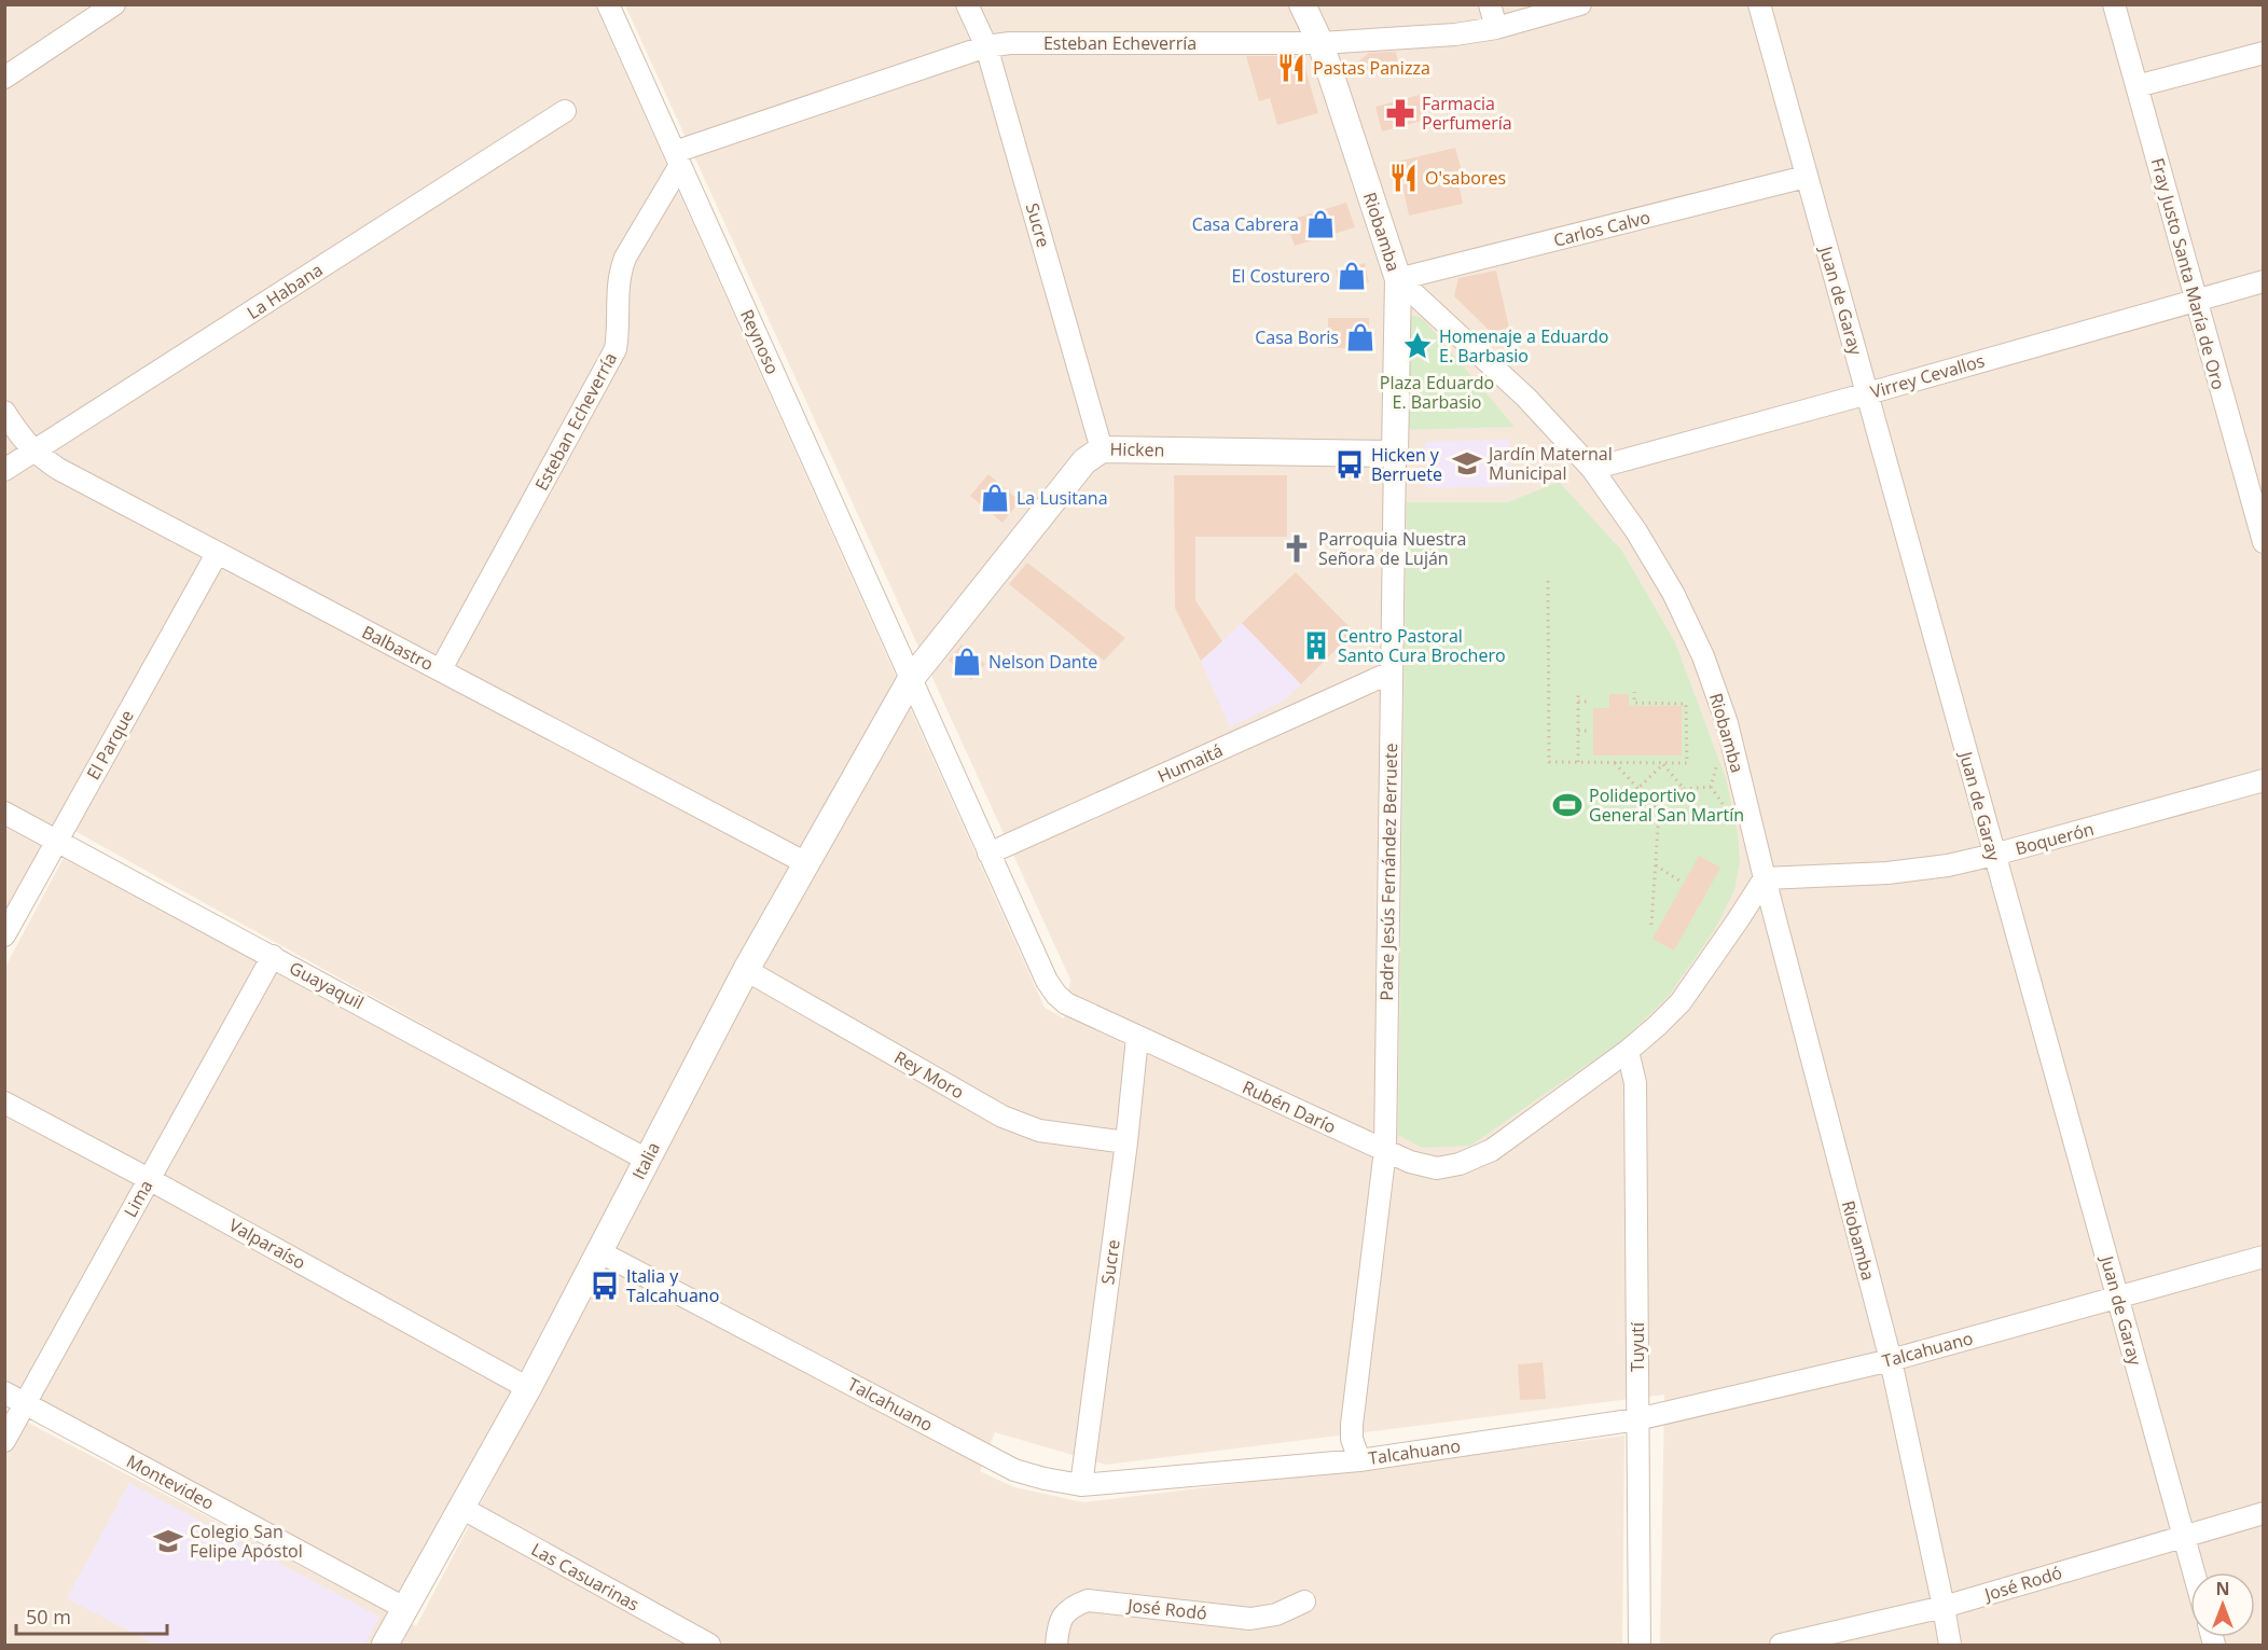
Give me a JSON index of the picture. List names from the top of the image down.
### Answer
{
  "streets": {
    "street": [
      "Esteban Echeverría",
      "Sucre",
      "Carlos Calvo",
      "Riobamba",
      "Fray Justo Santa María de Oro",
      "La Habana",
      "Juan de Garay",
      "Reynoso",
      "Virrey Cevallos",
      "Hicken",
      "Balbastro",
      "El Parque",
      "Humaitá",
      "Boquerón",
      "Padre Jesús Fernández Berruete",
      "Guayaquil",
      "Rey Moro",
      "Rubén Darío",
      "Italia",
      "Lima",
      "Valparaíso",
      "Tuyutí",
      "Talcahuano",
      "Montevideo",
      "Las Casuarinas",
      "José Rodó"
    ]
  },
  "crossings": [
    ["Esteban Echeverría", "Sucre"],
    ["Esteban Echeverría", "Riobamba"],
    ["Esteban Echeverría", "Reynoso"],
    ["Esteban Echeverría", "Balbastro"],
    ["Sucre", "Hicken"],
    ["Sucre", "Rey Moro"],
    ["Sucre", "Rubén Darío"],
    ["Sucre", "Talcahuano"],
    ["Carlos Calvo", "Riobamba"],
    ["Carlos Calvo", "Juan de Garay"],
    ["Carlos Calvo", "Padre Jesús Fernández Berruete"],
    ["Riobamba", "Virrey Cevallos"],
    ["Riobamba", "Boquerón"],
    ["Riobamba", "Padre Jesús Fernández Berruete"],
    ["Riobamba", "Rubén Darío"],
    ["Riobamba", "Talcahuano"],
    ["Riobamba", "José Rodó"],
    ["Fray Justo Santa María de Oro", "Virrey Cevallos"],
    ["La Habana", "Balbastro"],
    ["Juan de Garay", "Virrey Cevallos"],
    ["Juan de Garay", "Boquerón"],
    ["Juan de Garay", "Talcahuano"],
    ["Juan de Garay", "José Rodó"],
    ["Reynoso", "Hicken"],
    ["Reynoso", "Rubén Darío"],
    ["Reynoso", "Italia"],
    ["Hicken", "Padre Jesús Fernández Berruete"],
    ["Hicken", "Rubén Darío"],
    ["Hicken", "Italia"],
    ["Balbastro", "El Parque"],
    ["Balbastro", "Italia"],
    ["El Parque", "Guayaquil"],
    ["Humaitá", "Padre Jesús Fernández Berruete"],
    ["Humaitá", "Rubén Darío"],
    ["Boquerón", "Rubén Darío"],
    ["Padre Jesús Fernández Berruete", "Rubén Darío"],
    ["Padre Jesús Fernández Berruete", "Talcahuano"],
    ["Guayaquil", "Italia"],
    ["Guayaquil", "Lima"],
    ["Rey Moro", "Italia"],
    ["Rubén Darío", "Italia"],
    ["Rubén Darío", "Tuyutí"],
    ["Italia", "Valparaíso"],
    ["Italia", "Talcahuano"],
    ["Italia", "Montevideo"],
    ["Italia", "Las Casuarinas"],
    ["Lima", "Valparaíso"],
    ["Lima", "Montevideo"],
    ["Tuyutí", "Talcahuano"]
  ],
  "parks": ["Plaza Eduardo E. Barbasio"],
  "places": {
    "restaurant": ["Pastas Panizza", "O'sabores"],
    "pharmacy": ["Farmacia Perfumería"],
    "shop": [
      "Casa Cabrera",
      "El Costurero",
      "Casa Boris",
      "La Lusitana",
      "Nelson Dante"
    ],
    "place": ["Homenaje a Eduardo E. Barbasio"],
    "school or university": ["Jardín Maternal Municipal", "Colegio San Felipe Apóstol"],
    "bus stop": ["Hicken y Berruete", "Italia y Talcahuano"],
    "church": ["Parroquia Nuestra Señora de Luján"],
    "building": ["Centro Pastoral Santo Cura Brochero"],
    "sports": ["Polideportivo General San Martín"]
  },
  "scale_bar": "50 m",
  "north": "top"
}
